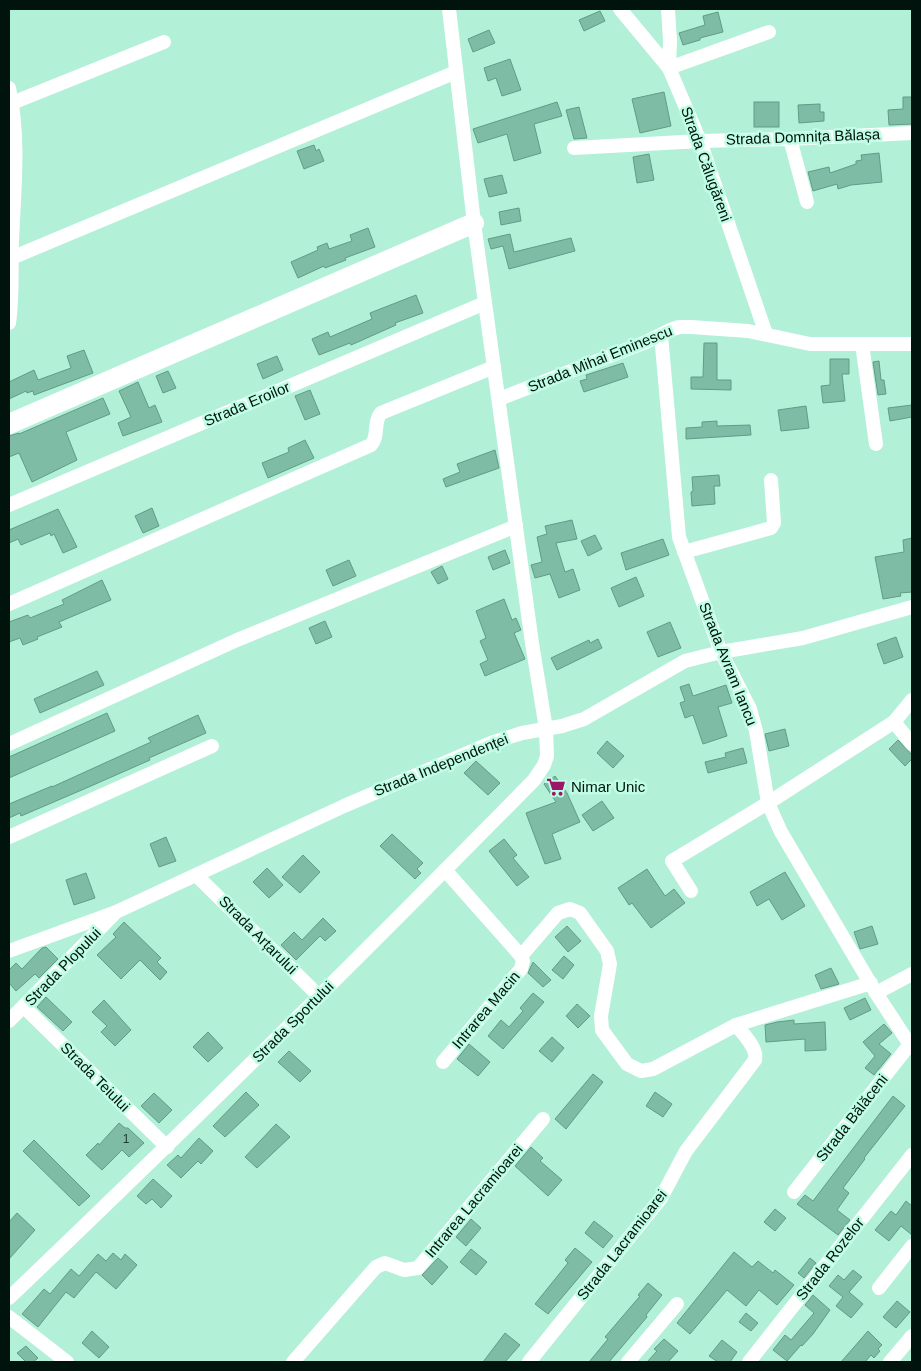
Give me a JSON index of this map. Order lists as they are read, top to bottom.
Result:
{
  "streets": {
    "street": [
      "Strada Domnița Bălașa",
      "Strada Călugăreni",
      "Strada Mihai Eminescu",
      "Strada Eroilor",
      "Strada Avram Iancu",
      "Strada Independenței",
      "Strada Arțarului",
      "Strada Plopului",
      "Intrarea Macin",
      "Strada Sportului",
      "Strada Teiului",
      "Strada Bălăceni",
      "Intrarea Lacramioarei",
      "Strada Lacramioarei",
      "Strada Rozelor"
    ]
  },
  "crossings": [
    ["Strada Domnița Bălașa", "Strada Călugăreni"],
    ["Strada Călugăreni", "Strada Mihai Eminescu"],
    ["Strada Mihai Eminescu", "Strada Avram Iancu"],
    ["Strada Avram Iancu", "Strada Independenței"],
    ["Strada Avram Iancu", "Strada Bălăceni"],
    ["Strada Independenței", "Strada Arțarului"],
    ["Strada Independenței", "Strada Plopului"],
    ["Strada Independenței", "Strada Sportului"],
    ["Strada Arțarului", "Strada Sportului"],
    ["Strada Plopului", "Strada Teiului"],
    ["Strada Sportului", "Strada Teiului"]
  ],
  "places": {
    "supermarket": ["Nimar Unic"]
  },
  "house_numbers": ["1"]
}
